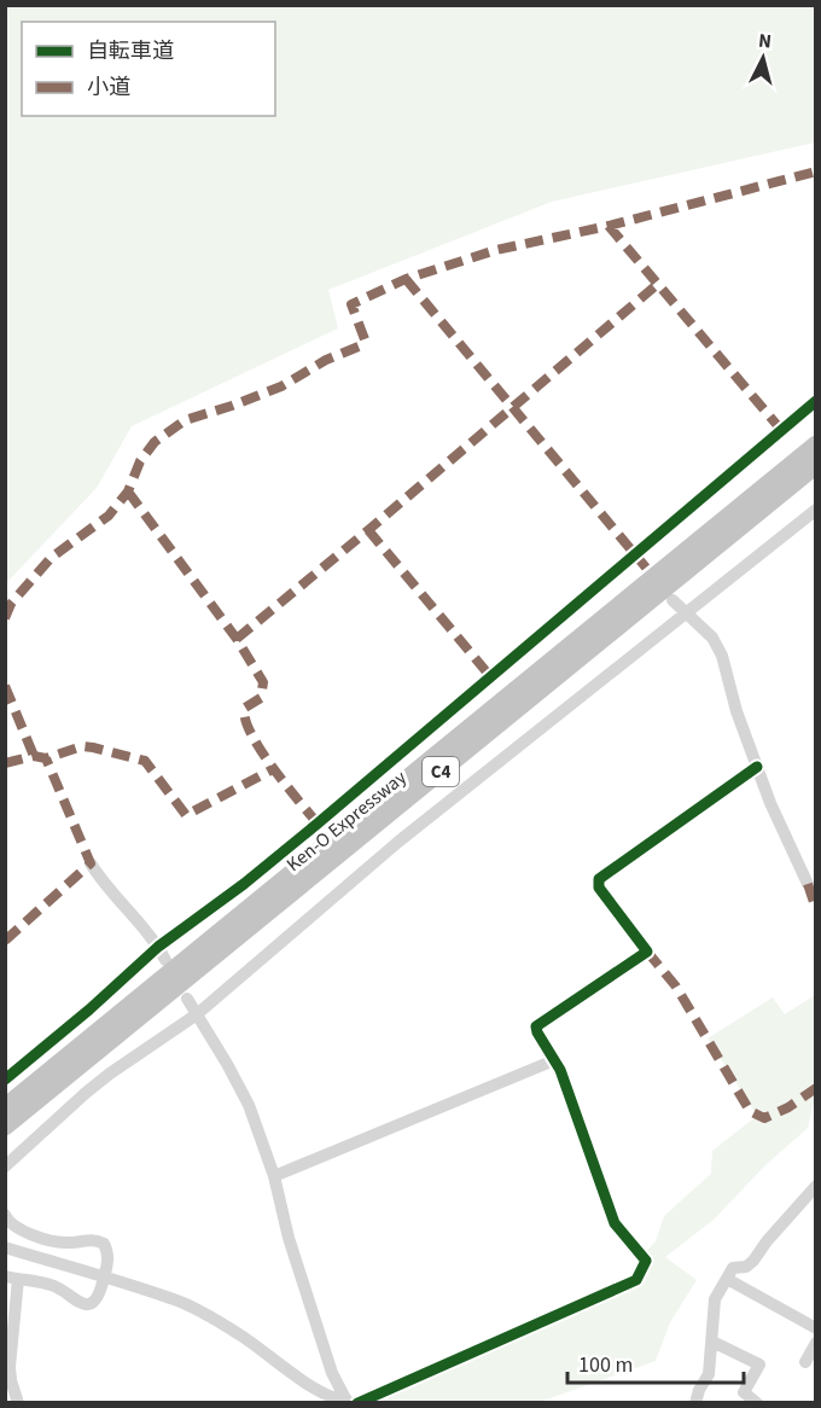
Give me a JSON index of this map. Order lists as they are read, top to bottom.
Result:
{
  "streets": {
    "highway": ["C4", "Ken-O Expressway"]
  },
  "legend": ["自転車道", "小道"],
  "scale_bar": "100 m",
  "north": "top"
}
